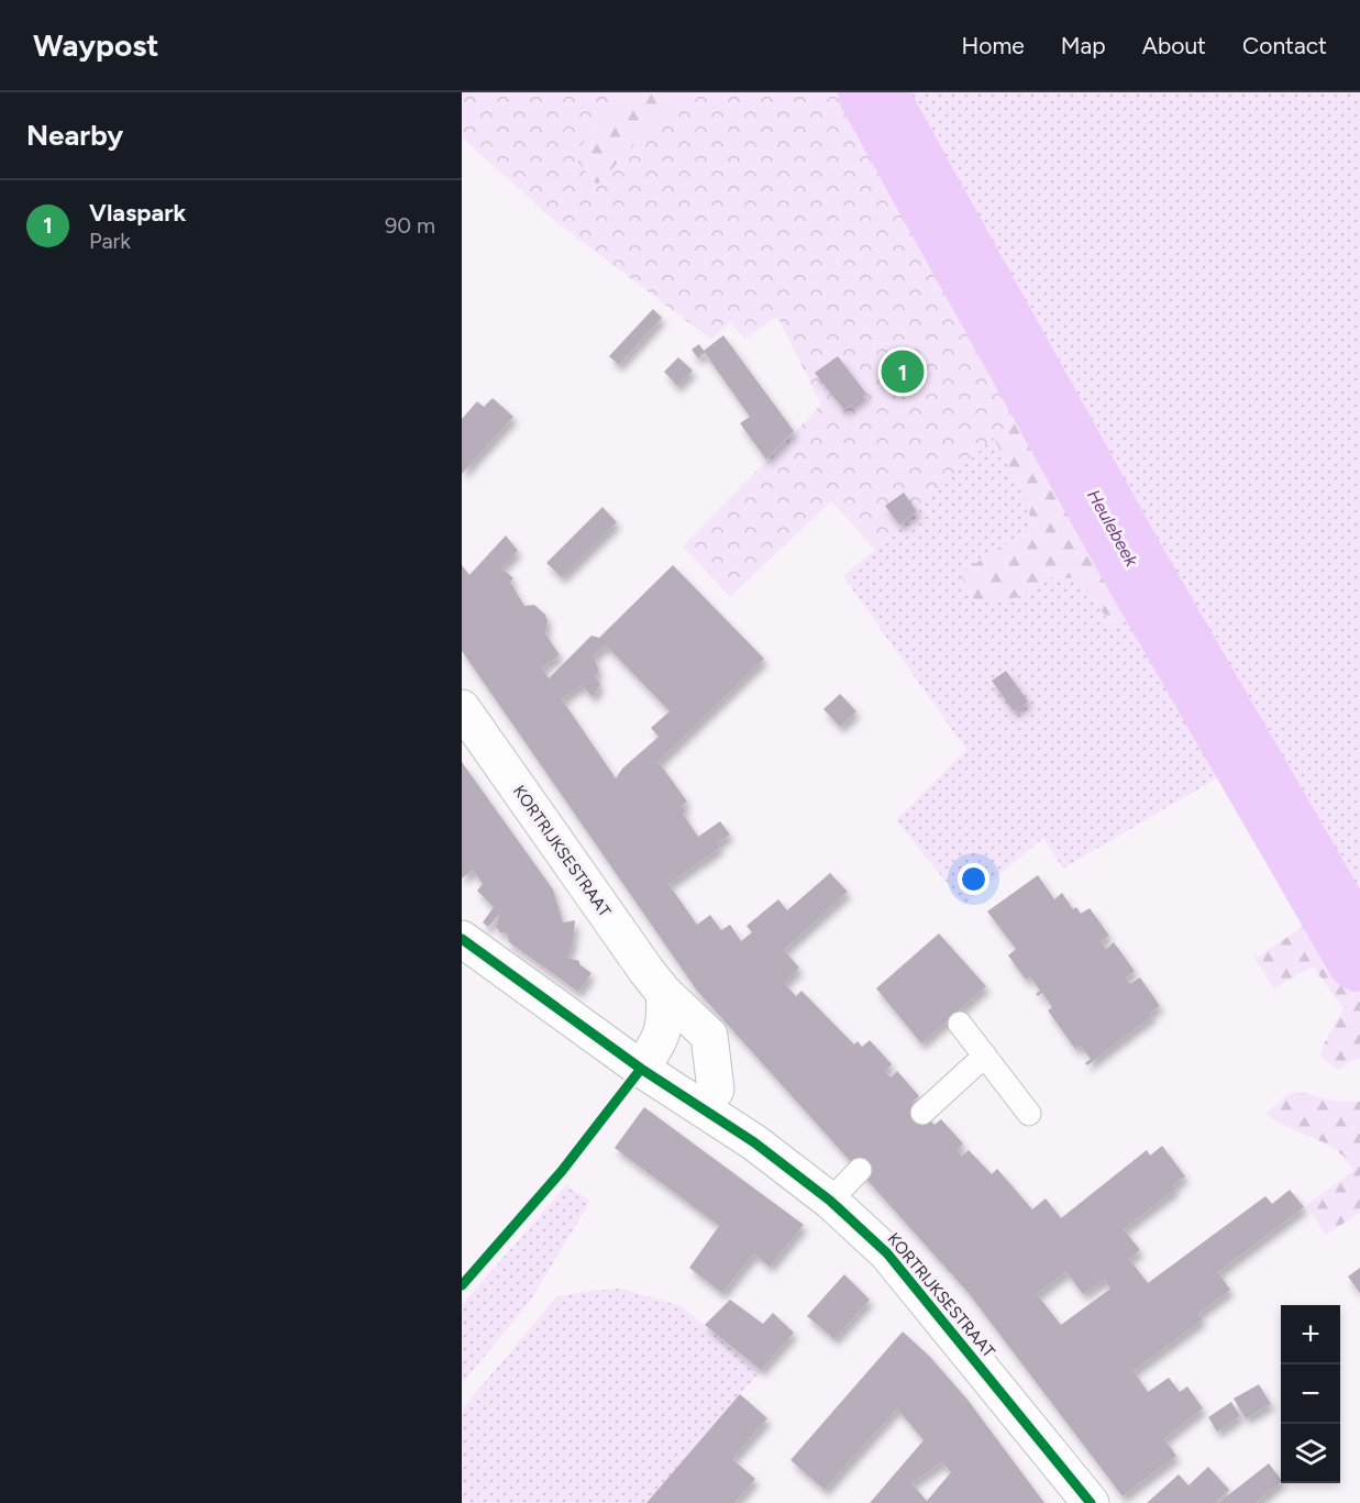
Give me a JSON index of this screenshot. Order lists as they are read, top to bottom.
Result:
{
  "streets": {
    "street": ["KORTRIJKSESTRAAT"]
  },
  "water": ["Heulebeek"],
  "page": {
    "header": "Waypost",
    "nav": [
      "Home",
      "Map",
      "About",
      "Contact"
    ],
    "heading": "Nearby",
    "list": [
      {
        "mark": "1",
        "name": "Vlaspark",
        "note": "Park",
        "value": "90 m"
      }
    ],
    "pins": "1",
    "map_buttons": ["+", "−"]
  }
}
